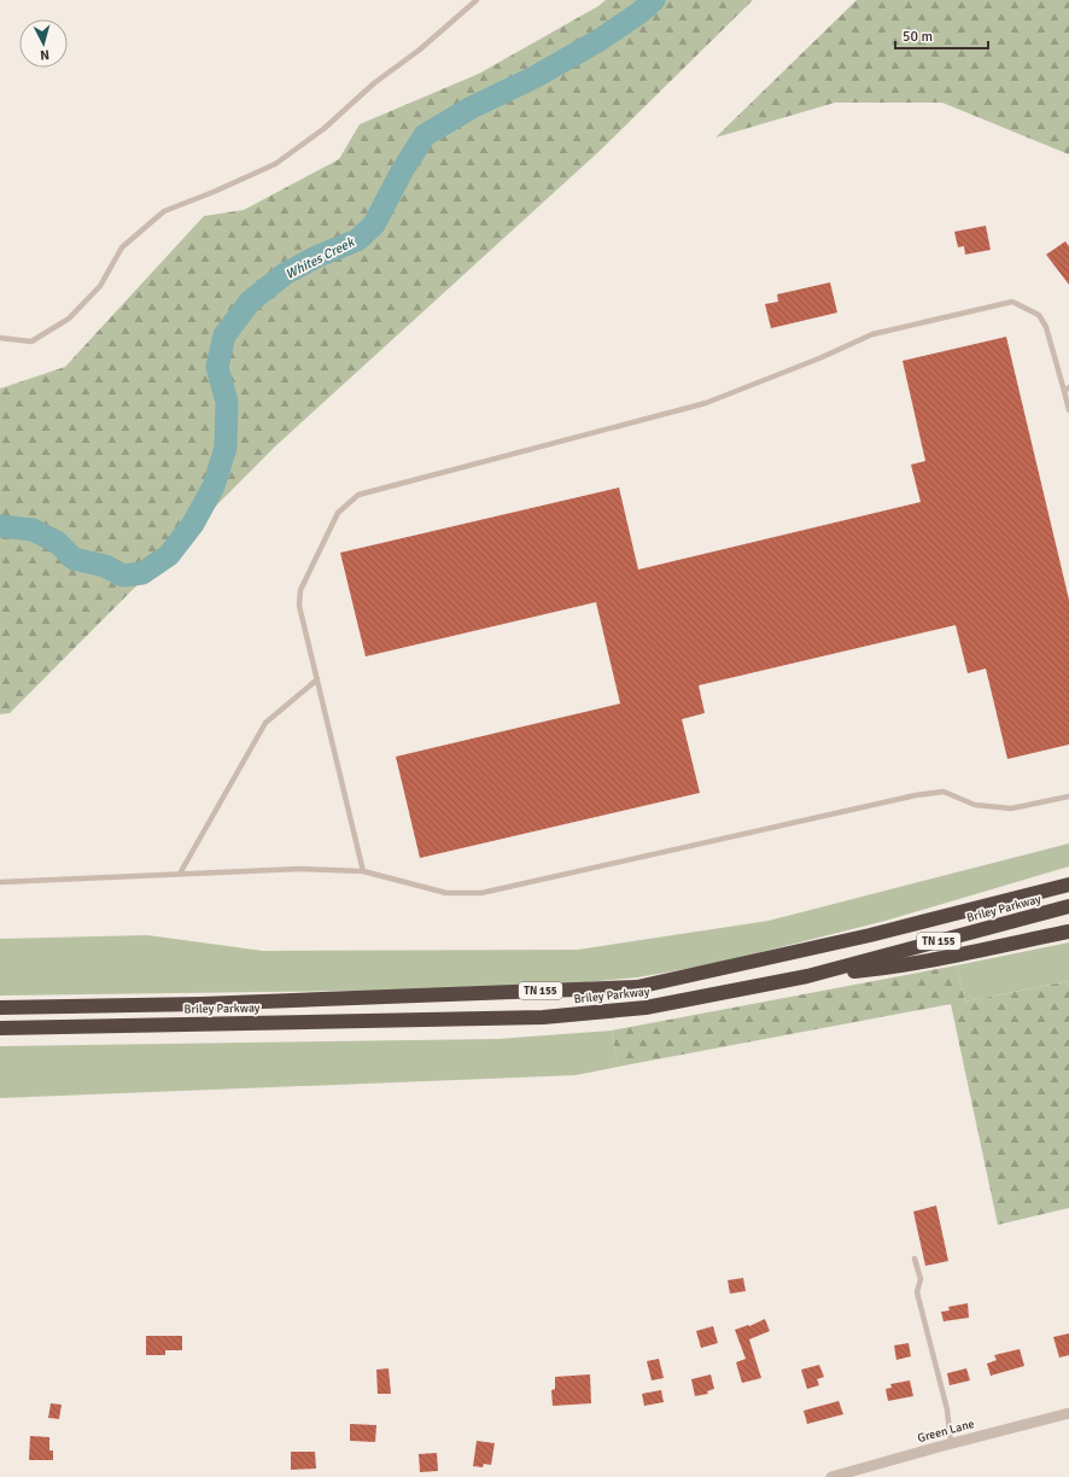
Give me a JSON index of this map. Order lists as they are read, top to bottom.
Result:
{
  "streets": {
    "highway": ["Briley Parkway", "TN 155"],
    "street": ["Green Lane"]
  },
  "water": ["Whites Creek"],
  "scale_bar": "50 m",
  "north": "bottom"
}
